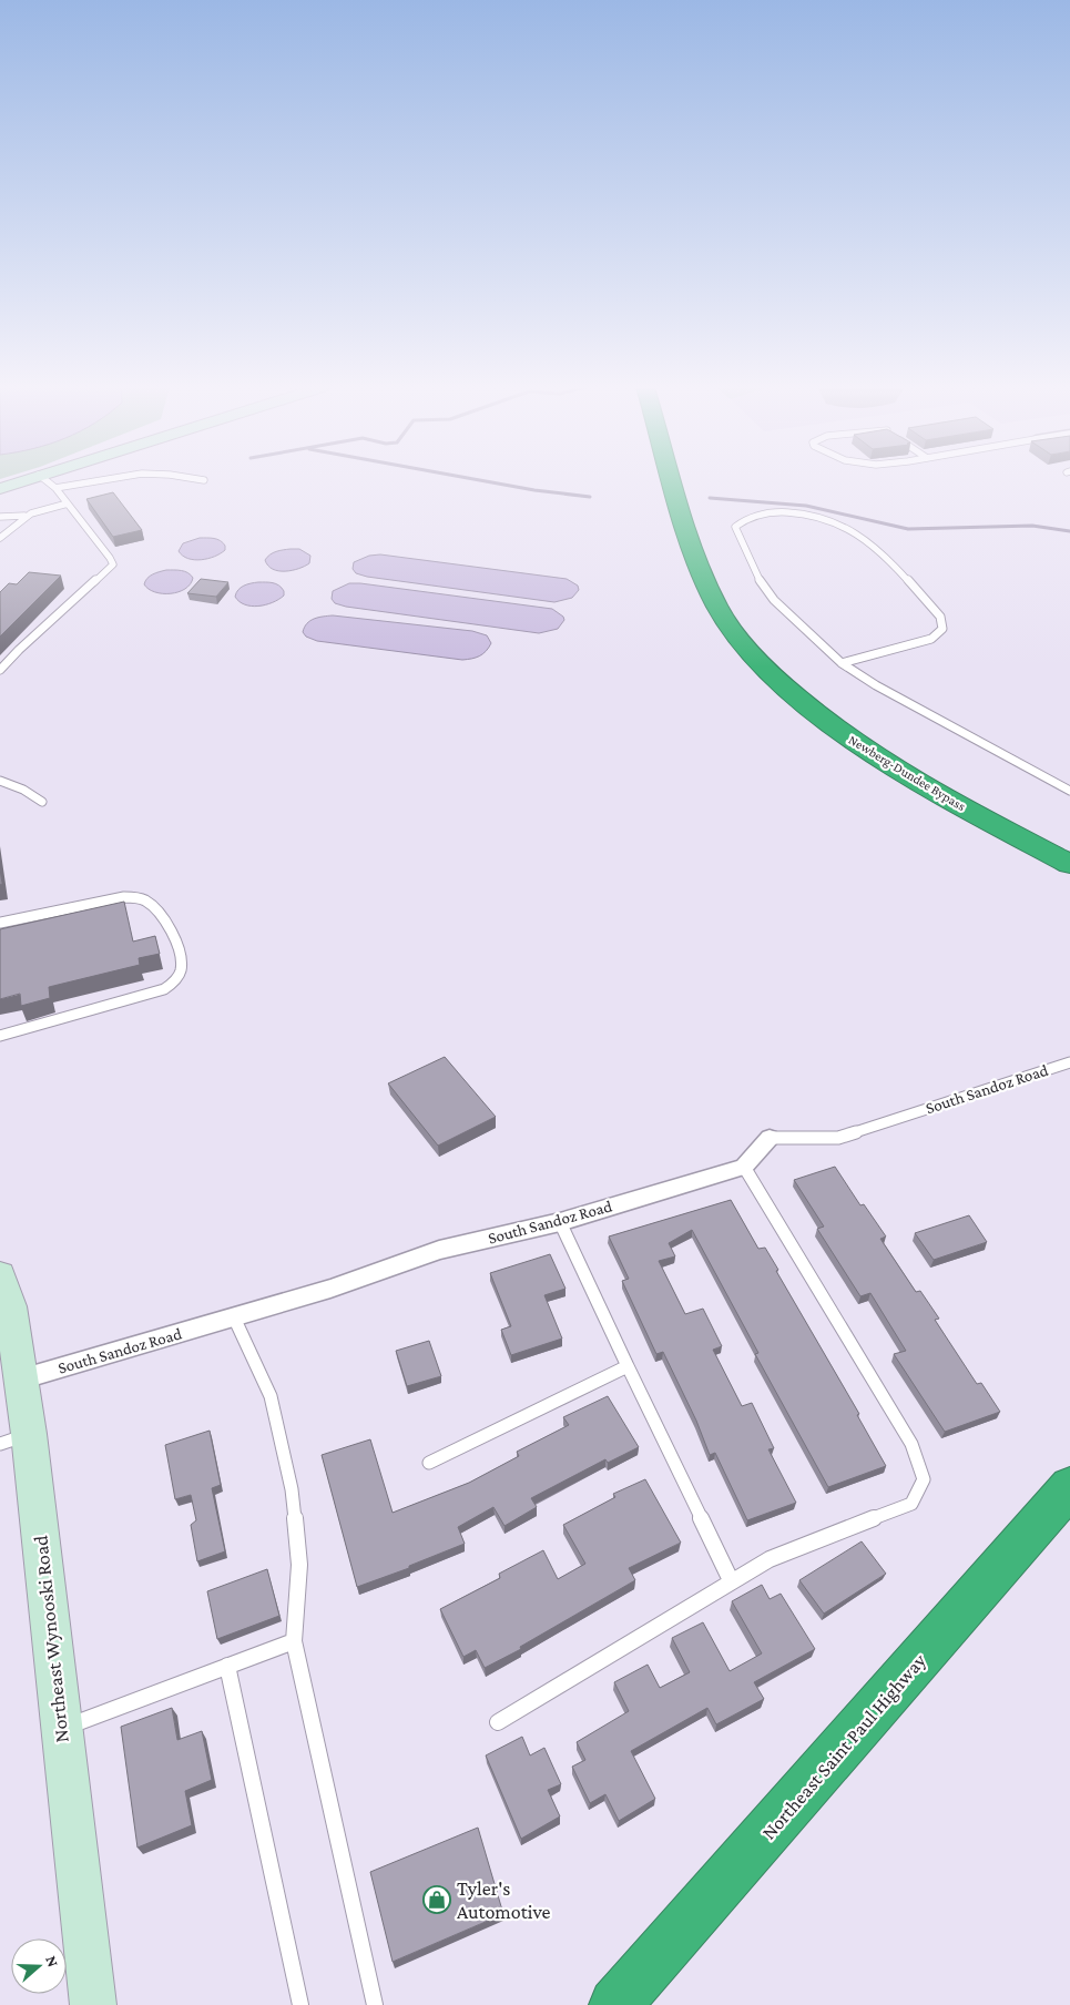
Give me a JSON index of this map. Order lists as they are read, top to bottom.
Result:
{
  "streets": {
    "highway": ["Newberg-Dundee Bypass", "Northeast Saint Paul Highway"],
    "main road": ["Northeast Wynooski Road"],
    "street": ["South Sandoz Road"]
  },
  "crossings": [
    ["South Sandoz Road", "Northeast Wynooski Road"]
  ],
  "places": {
    "shop": ["Tyler's Automotive"]
  },
  "north": "right"
}
